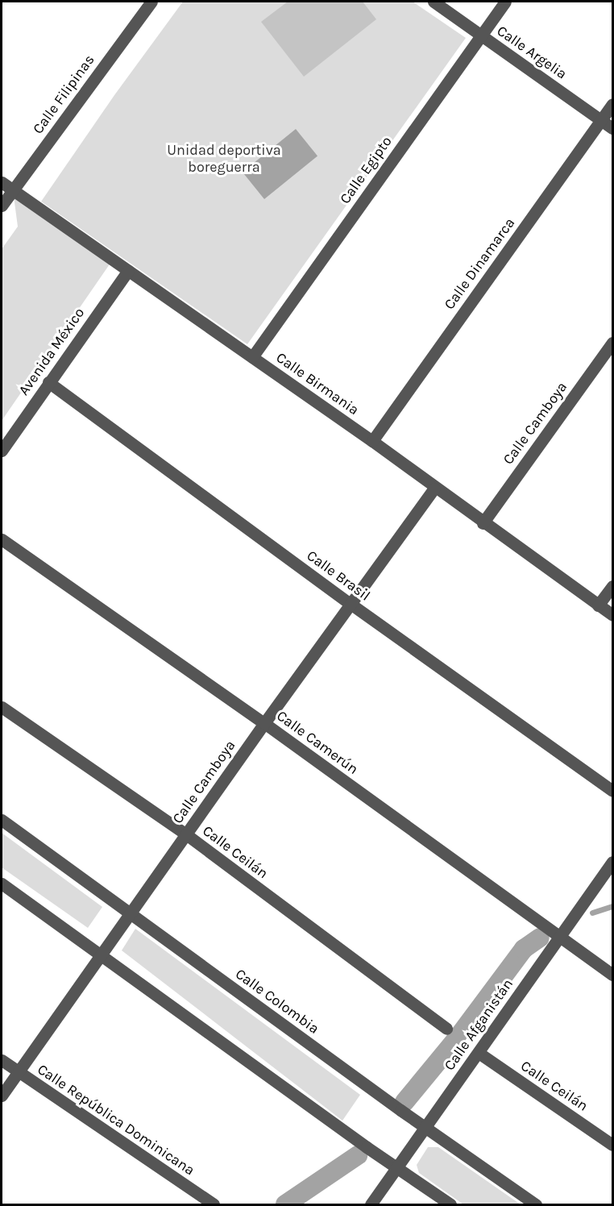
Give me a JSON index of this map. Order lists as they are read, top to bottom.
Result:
{
  "streets": {
    "street": [
      "Calle Argelia",
      "Calle Filipinas",
      "Calle Egipto",
      "Calle Dinamarca",
      "Avenida México",
      "Calle Birmania",
      "Calle Camboya",
      "Calle Brasil",
      "Calle Camerún",
      "Calle Ceilán",
      "Calle Colombia",
      "Calle Afganistán",
      "Calle República Dominicana"
    ]
  },
  "crossings": [
    ["Calle Argelia", "Calle Egipto"],
    ["Calle Argelia", "Calle Dinamarca"],
    ["Calle Filipinas", "Calle Birmania"],
    ["Calle Egipto", "Calle Birmania"],
    ["Calle Dinamarca", "Calle Birmania"],
    ["Avenida México", "Calle Birmania"],
    ["Avenida México", "Calle Brasil"],
    ["Calle Birmania", "Calle Camboya"],
    ["Calle Camboya", "Calle Brasil"],
    ["Calle Camboya", "Calle Camerún"],
    ["Calle Camboya", "Calle Ceilán"],
    ["Calle Camboya", "Calle Colombia"],
    ["Calle Camboya", "Calle República Dominicana"],
    ["Calle Camerún", "Calle Afganistán"],
    ["Calle Ceilán", "Calle Afganistán"],
    ["Calle Colombia", "Calle Afganistán"]
  ],
  "parks": ["Unidad deportiva boreguerra"]
}
